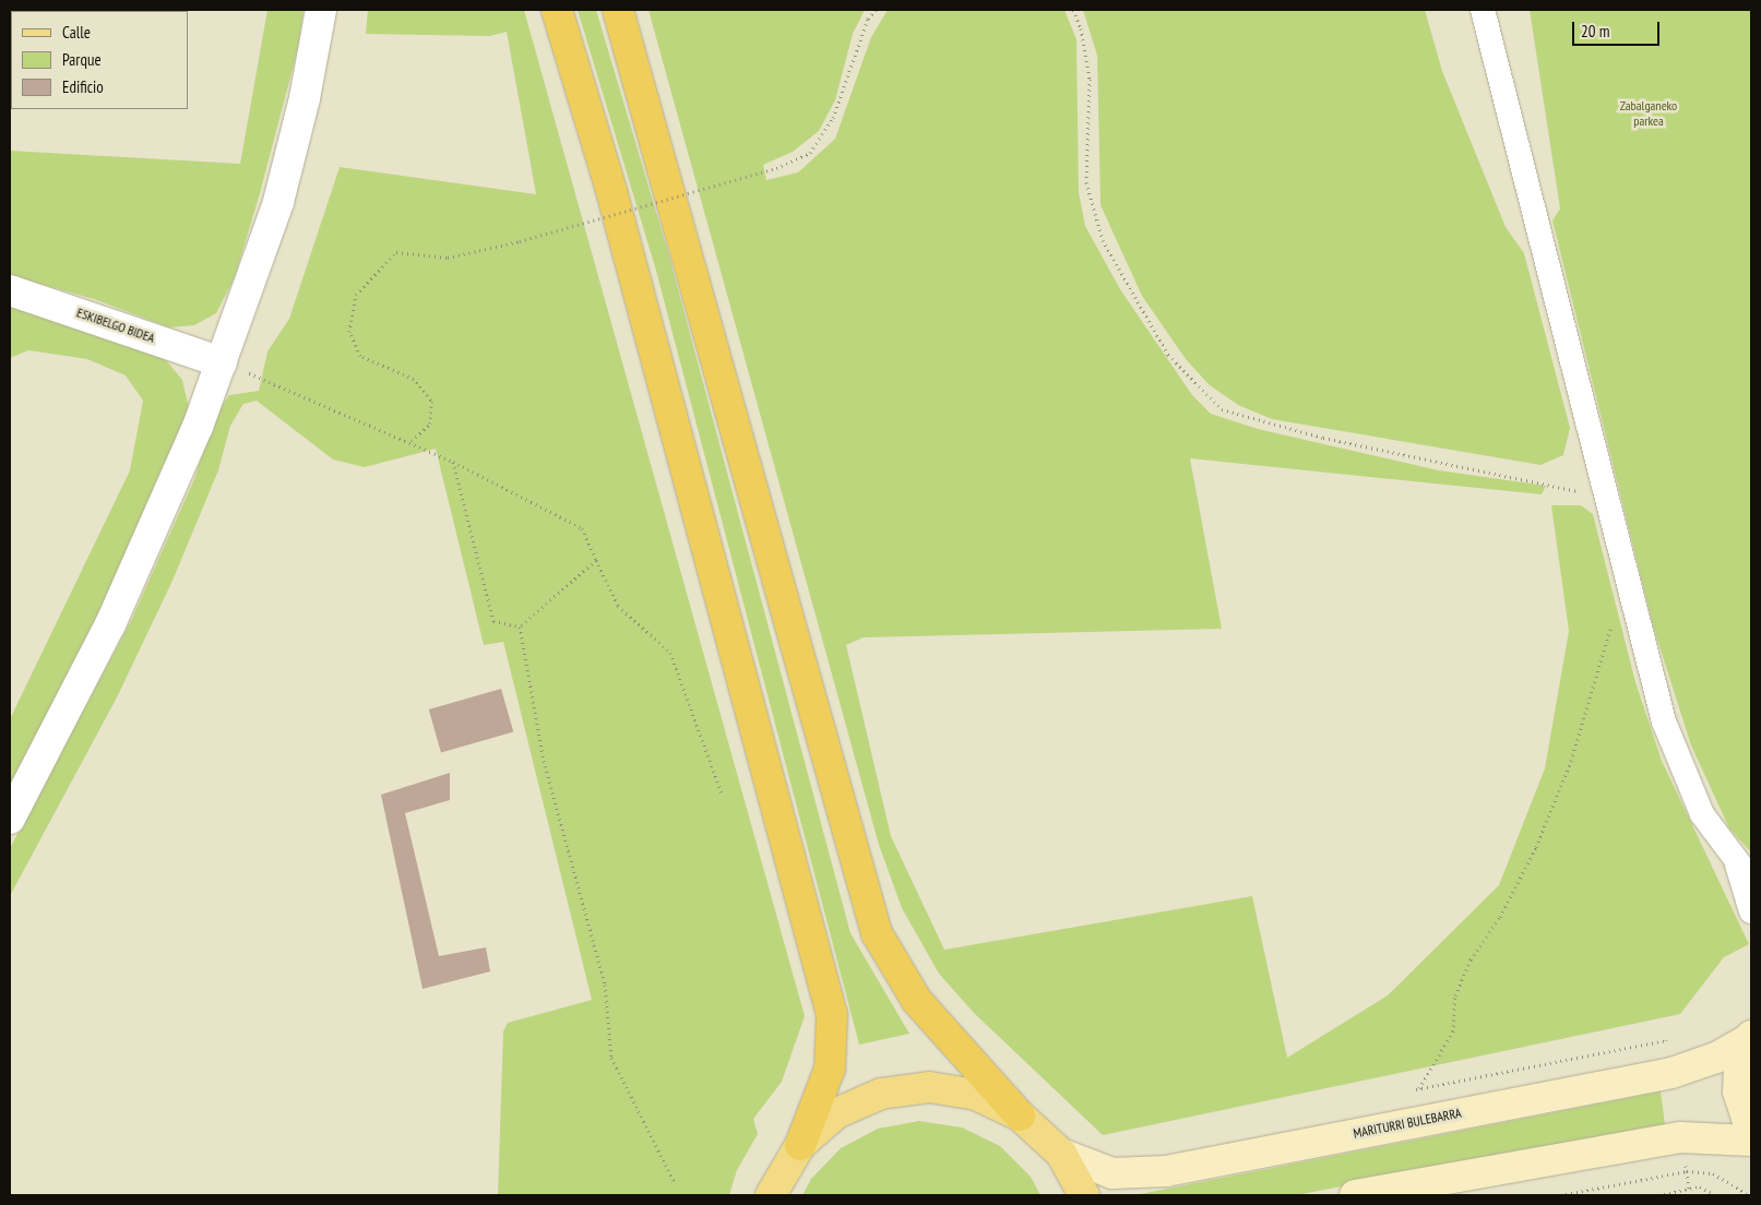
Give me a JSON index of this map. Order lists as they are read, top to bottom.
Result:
{
  "streets": {
    "main road": ["MARITURRI BULEBARRA"],
    "street": ["ESKIBELGO BIDEA"]
  },
  "parks": ["Zabalganeko parkea"],
  "legend": ["Calle", "Parque", "Edificio"],
  "scale_bar": "20 m"
}
